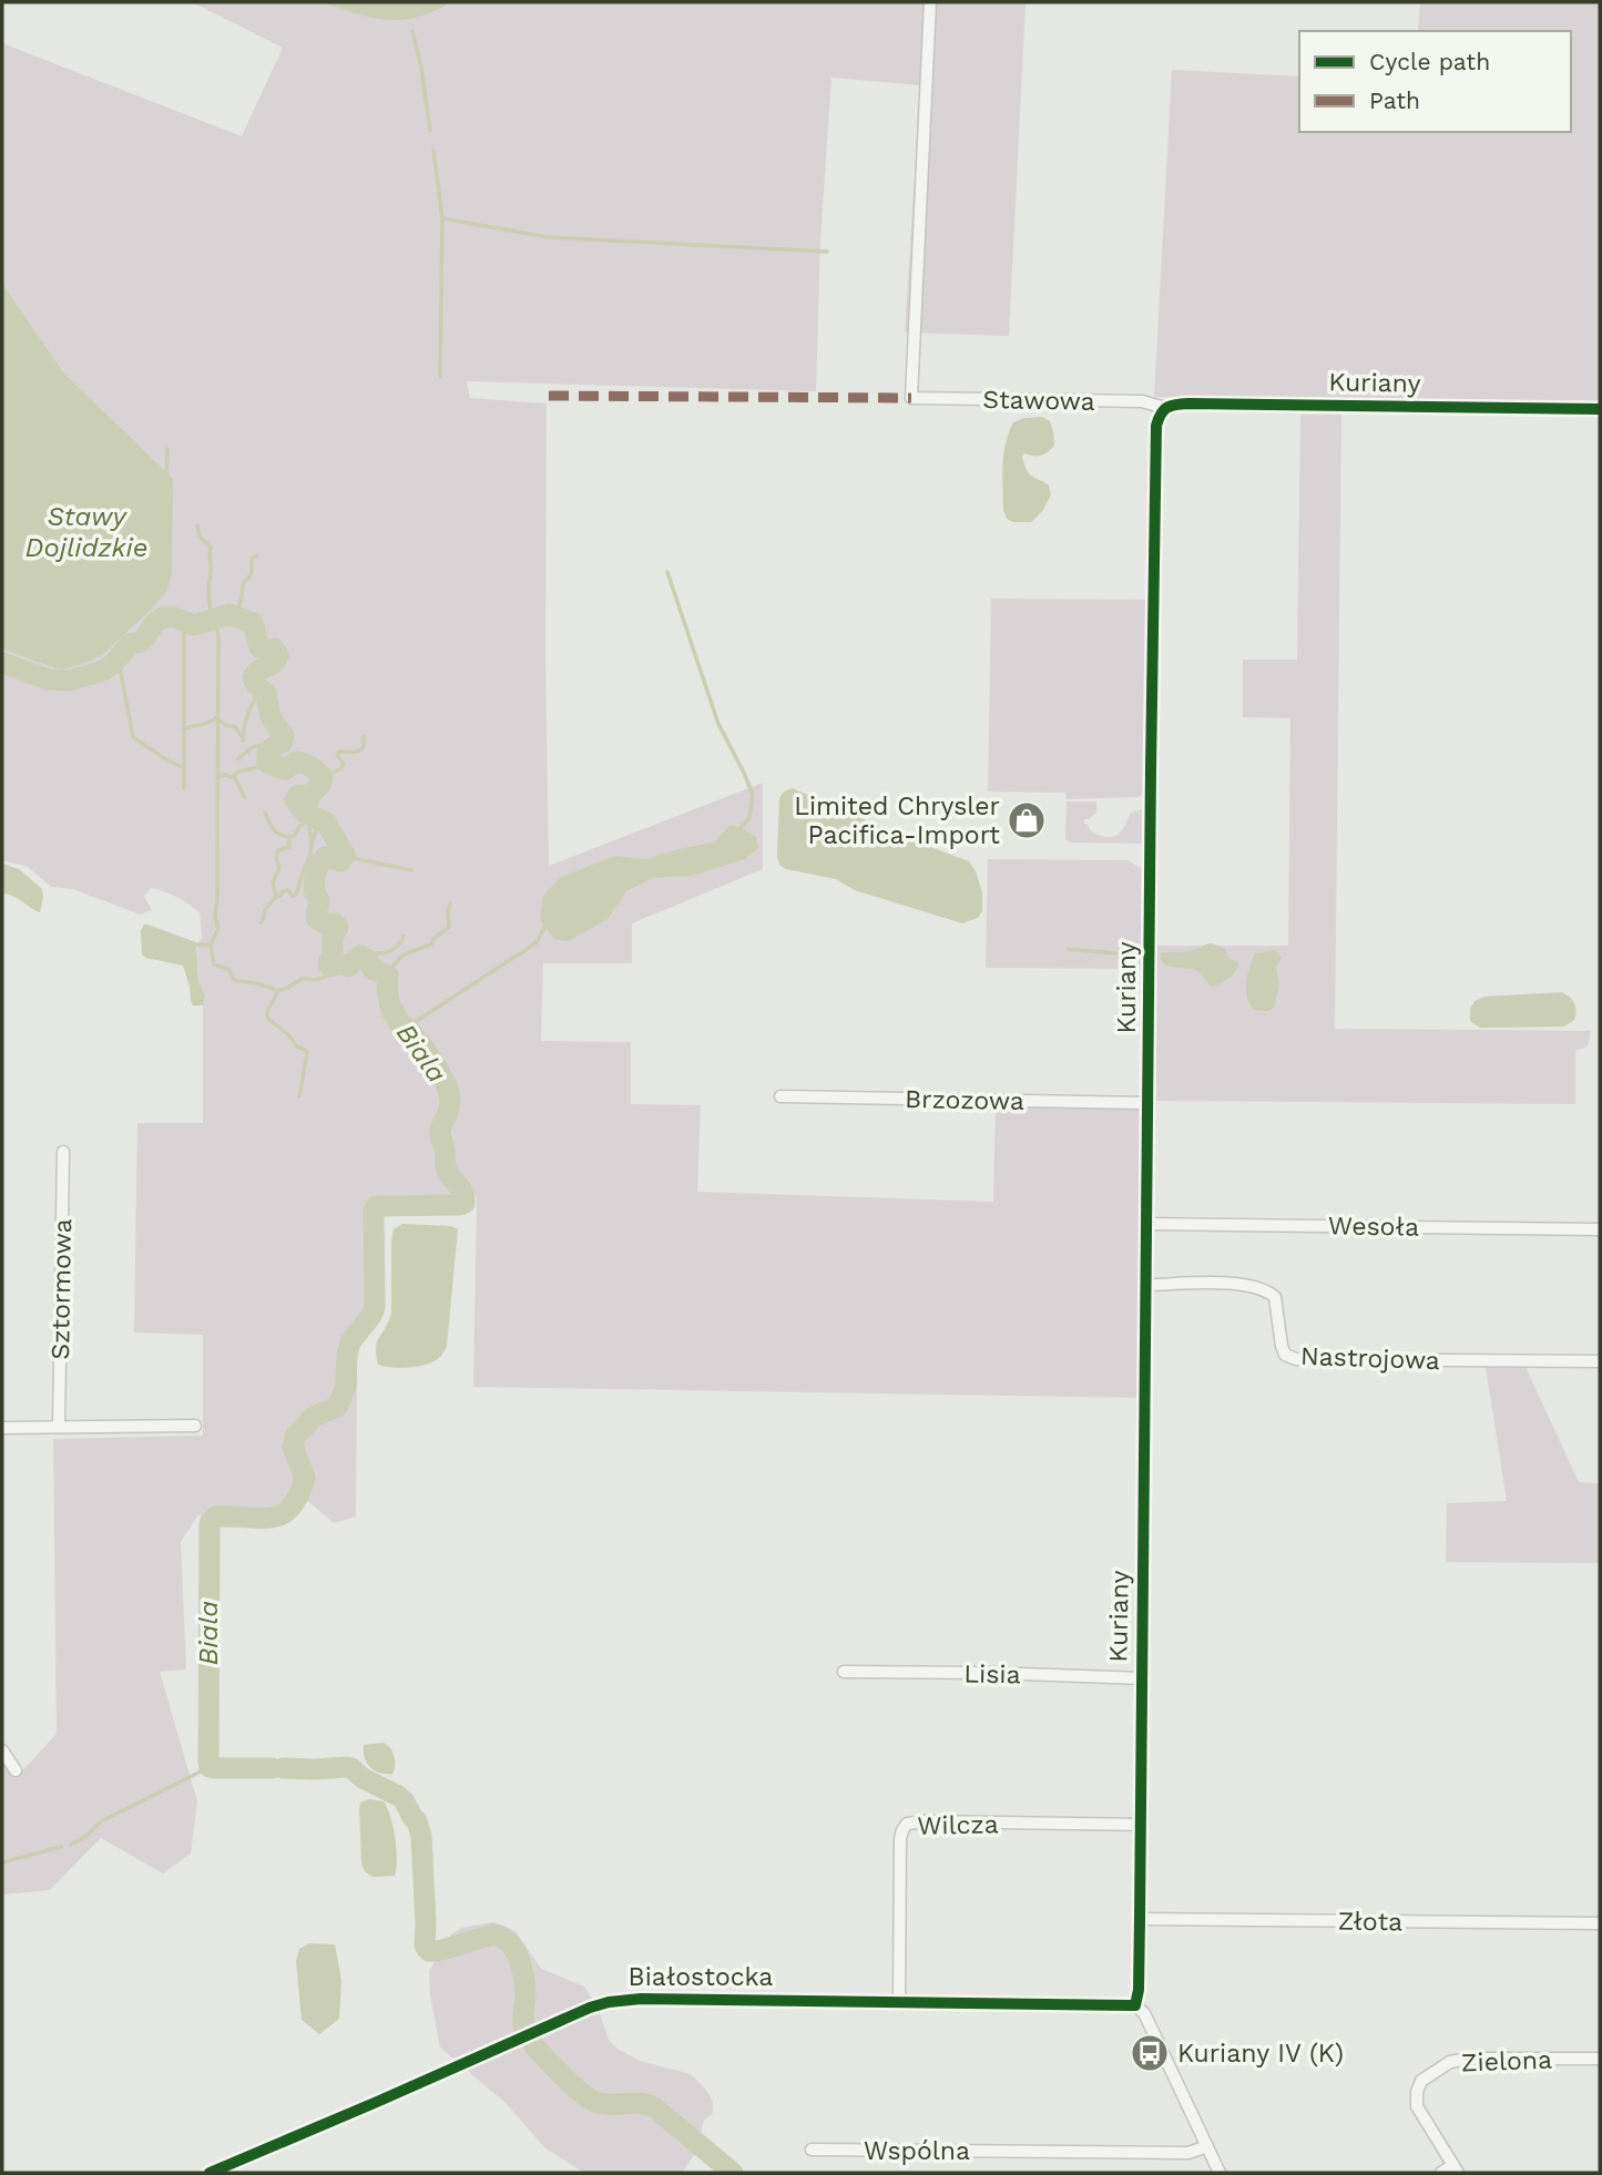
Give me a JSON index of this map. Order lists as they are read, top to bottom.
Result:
{
  "streets": {
    "street": [
      "Kuriany",
      "Stawowa",
      "Brzozowa",
      "Wesoła",
      "Sztormowa",
      "Nastrojowa",
      "Lisia",
      "Wilcza",
      "Złota",
      "Białostocka",
      "Zielona",
      "Wspólna"
    ]
  },
  "crossings": [
    ["Kuriany", "Stawowa"],
    ["Kuriany", "Brzozowa"],
    ["Kuriany", "Wesoła"],
    ["Kuriany", "Nastrojowa"],
    ["Kuriany", "Lisia"],
    ["Kuriany", "Wilcza"],
    ["Kuriany", "Złota"],
    ["Kuriany", "Białostocka"],
    ["Wilcza", "Białostocka"]
  ],
  "water": ["Stawy Dojlidzkie", "Biala"],
  "places": {
    "shop": ["Limited Chrysler Pacifica-Import"],
    "bus stop": ["Kuriany IV (K)"]
  },
  "legend": ["Cycle path", "Path"]
}
